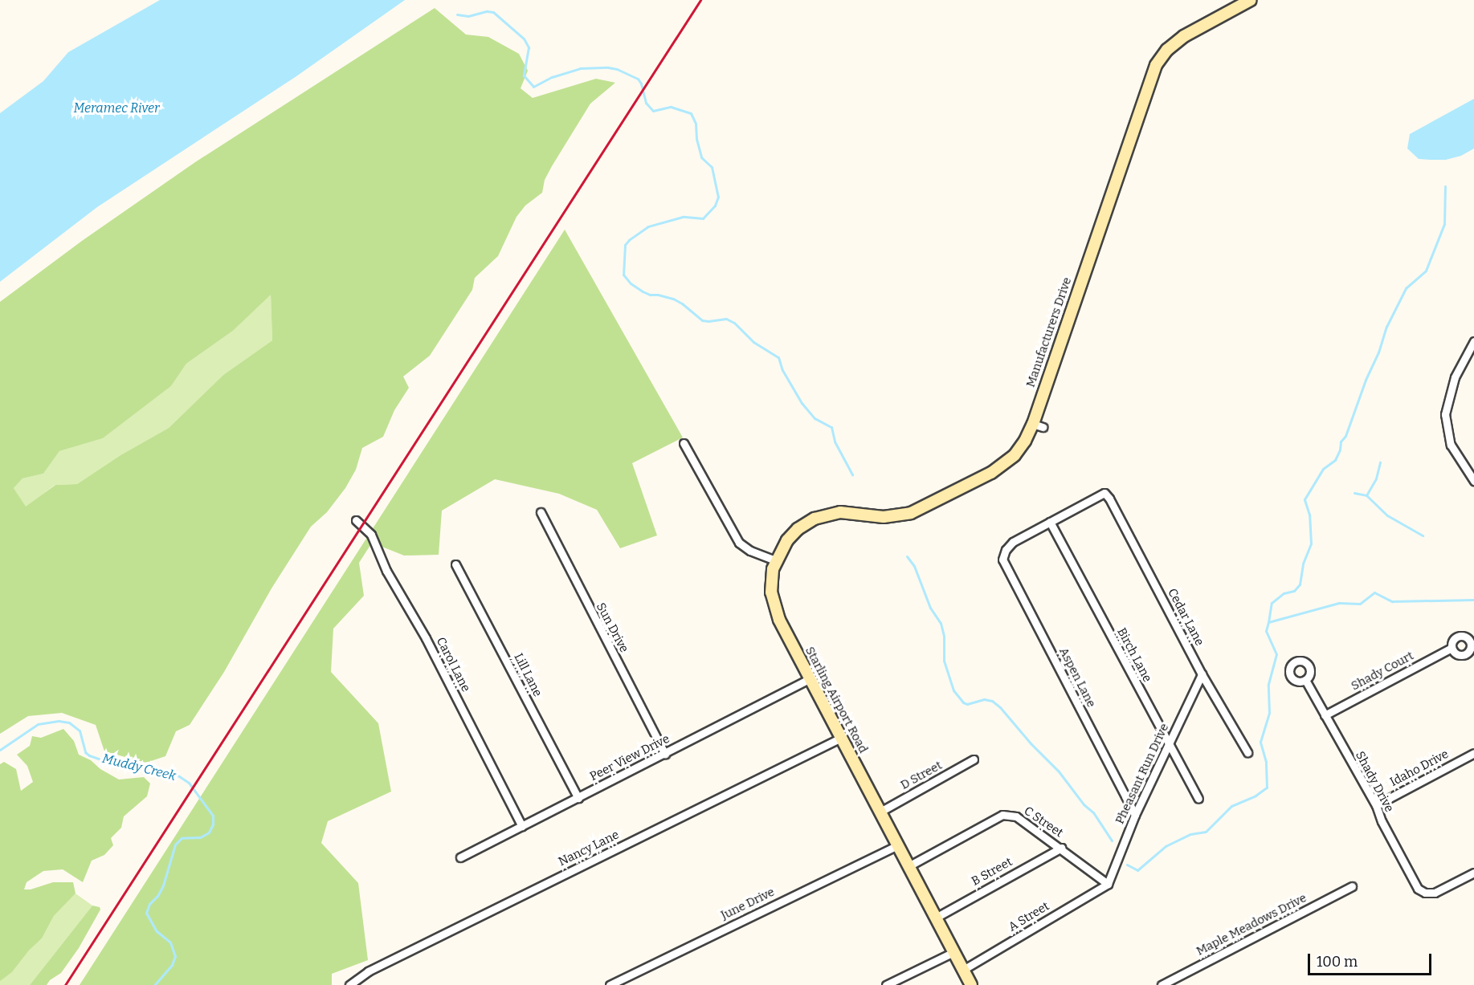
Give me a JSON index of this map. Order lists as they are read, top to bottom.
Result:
{
  "streets": {
    "street": [
      "Manufacturers Drive",
      "Cedar Lane",
      "Sun Drive",
      "Birch Lane",
      "Carol Lane",
      "Shady Court",
      "Lill Lane",
      "Aspen Lane",
      "Starling Airport Road",
      "Peer View Drive",
      "Idaho Drive",
      "Pheasant Run Drive",
      "D Street",
      "Shady Drive",
      "C Street",
      "Nancy Lane",
      "B Street",
      "June Drive",
      "A Street",
      "Maple Meadows Drive"
    ]
  },
  "crossings": [
    ["Manufacturers Drive", "Starling Airport Road"],
    ["Cedar Lane", "Birch Lane"],
    ["Cedar Lane", "Aspen Lane"],
    ["Cedar Lane", "Pheasant Run Drive"],
    ["Sun Drive", "Peer View Drive"],
    ["Birch Lane", "Aspen Lane"],
    ["Birch Lane", "Pheasant Run Drive"],
    ["Carol Lane", "Peer View Drive"],
    ["Shady Court", "Shady Drive"],
    ["Lill Lane", "Peer View Drive"],
    ["Aspen Lane", "Pheasant Run Drive"],
    ["Starling Airport Road", "Peer View Drive"],
    ["Starling Airport Road", "D Street"],
    ["Starling Airport Road", "C Street"],
    ["Starling Airport Road", "Nancy Lane"],
    ["Starling Airport Road", "B Street"],
    ["Starling Airport Road", "June Drive"],
    ["Starling Airport Road", "A Street"],
    ["Idaho Drive", "Shady Drive"],
    ["Pheasant Run Drive", "C Street"],
    ["Pheasant Run Drive", "A Street"],
    ["C Street", "B Street"],
    ["C Street", "A Street"]
  ],
  "water": ["Meramec River", "Muddy Creek"],
  "scale_bar": "100 m"
}
